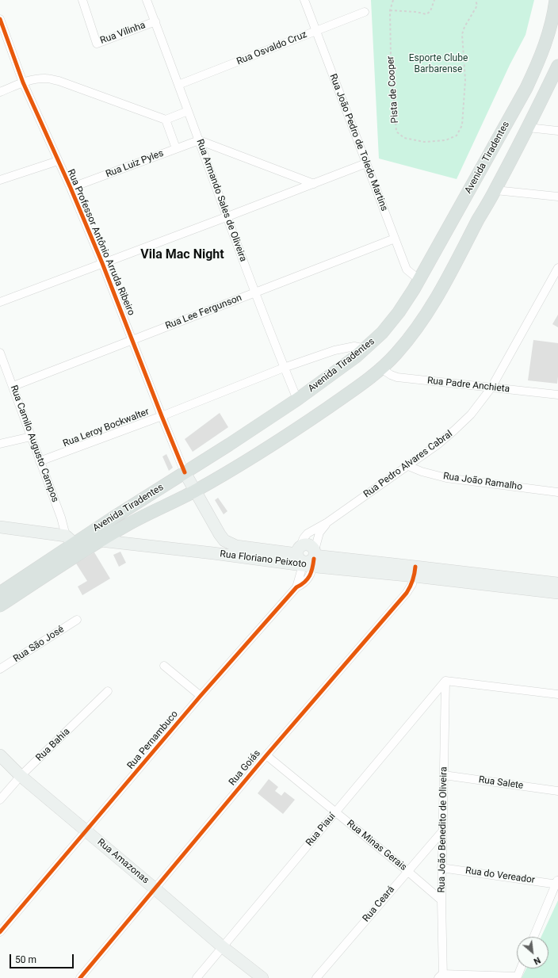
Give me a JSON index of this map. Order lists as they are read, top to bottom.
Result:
{
  "streets": {
    "main road": [
      "Avenida Tiradentes",
      "Rua Professor Antônio Arruda Ribeiro",
      "Rua Floriano Peixoto",
      "Rua Amazonas"
    ],
    "street": [
      "Rua Vilinha",
      "Rua Osvaldo Cruz",
      "Rua João Pedro de Toledo Martins",
      "Rua Luiz Pyles",
      "Rua Armando Sales de Oliveira",
      "Rua Lee Fergunson",
      "Rua Padre Anchieta",
      "Rua Leroy Bockwalter",
      "Rua Camilo Augusto Campos",
      "Rua Pedro Alvares Cabral",
      "Rua João Ramalho",
      "Rua São José",
      "Rua Pernambuco",
      "Rua Bahia",
      "Rua Goiás",
      "Rua Salete",
      "Rua Piauí",
      "Rua João Benedito de Oliveira",
      "Rua Minas Gerais",
      "Rua do Vereador",
      "Rua Ceará"
    ],
    "path": ["Pista de Cooper"]
  },
  "crossings": [
    ["Rua Vilinha", "Rua Armando Sales de Oliveira"],
    ["Rua Osvaldo Cruz", "Rua João Pedro de Toledo Martins"],
    ["Rua Osvaldo Cruz", "Rua Armando Sales de Oliveira"],
    ["Rua João Pedro de Toledo Martins", "Avenida Tiradentes"],
    ["Rua João Pedro de Toledo Martins", "Rua Lee Fergunson"],
    ["Avenida Tiradentes", "Rua Armando Sales de Oliveira"],
    ["Avenida Tiradentes", "Rua Professor Antônio Arruda Ribeiro"],
    ["Avenida Tiradentes", "Rua Padre Anchieta"],
    ["Avenida Tiradentes", "Rua Leroy Bockwalter"],
    ["Avenida Tiradentes", "Rua Camilo Augusto Campos"],
    ["Avenida Tiradentes", "Rua Floriano Peixoto"],
    ["Rua Luiz Pyles", "Rua Armando Sales de Oliveira"],
    ["Rua Luiz Pyles", "Rua Professor Antônio Arruda Ribeiro"],
    ["Rua Armando Sales de Oliveira", "Rua Lee Fergunson"],
    ["Rua Armando Sales de Oliveira", "Rua Leroy Bockwalter"],
    ["Rua Professor Antônio Arruda Ribeiro", "Rua Lee Fergunson"],
    ["Rua Professor Antônio Arruda Ribeiro", "Rua Leroy Bockwalter"],
    ["Rua Professor Antônio Arruda Ribeiro", "Rua Floriano Peixoto"],
    ["Rua Lee Fergunson", "Rua Camilo Augusto Campos"],
    ["Rua Padre Anchieta", "Rua Pedro Alvares Cabral"],
    ["Rua Leroy Bockwalter", "Rua Camilo Augusto Campos"],
    ["Rua Pedro Alvares Cabral", "Rua João Ramalho"],
    ["Rua Pedro Alvares Cabral", "Rua Floriano Peixoto"],
    ["Rua Pedro Alvares Cabral", "Rua Pernambuco"],
    ["Rua Floriano Peixoto", "Rua Pernambuco"],
    ["Rua Floriano Peixoto", "Rua Goiás"],
    ["Rua Pernambuco", "Rua Amazonas"],
    ["Rua Bahia", "Rua Amazonas"],
    ["Rua Goiás", "Rua Minas Gerais"],
    ["Rua Goiás", "Rua Amazonas"],
    ["Rua Salete", "Rua João Benedito de Oliveira"],
    ["Rua Piauí", "Rua João Benedito de Oliveira"],
    ["Rua Piauí", "Rua Minas Gerais"],
    ["Rua Piauí", "Rua Amazonas"],
    ["Rua João Benedito de Oliveira", "Rua Minas Gerais"],
    ["Rua João Benedito de Oliveira", "Rua do Vereador"],
    ["Rua João Benedito de Oliveira", "Rua Ceará"],
    ["Rua Minas Gerais", "Rua Ceará"]
  ],
  "districts": ["Vila Mac Night"],
  "parks": ["Esporte Clube Barbarense"],
  "scale_bar": "50 m",
  "north": "bottom right"
}
